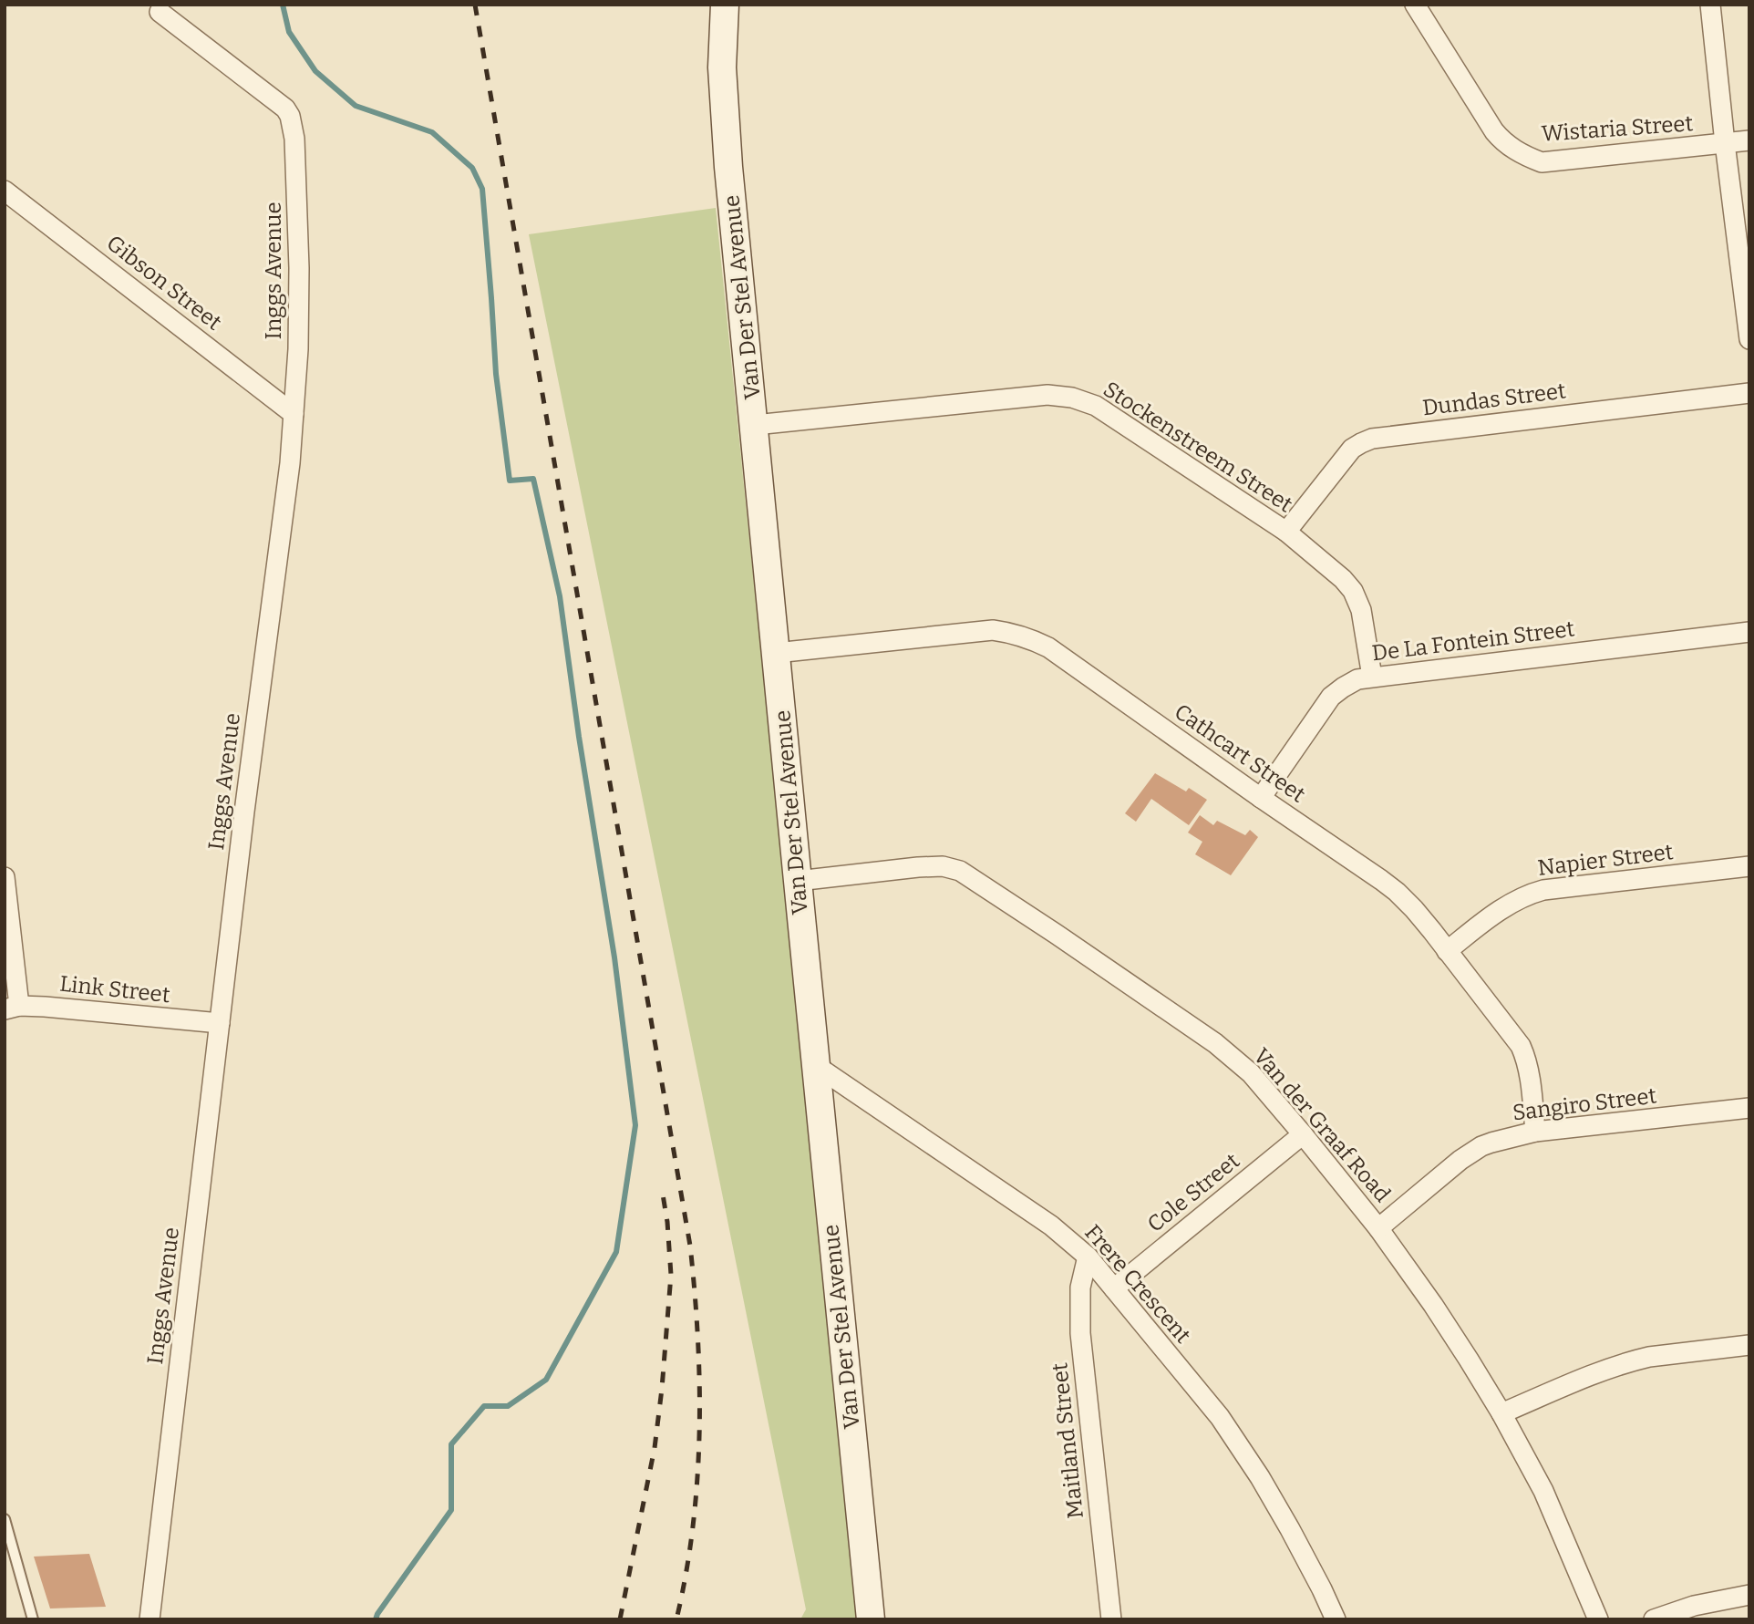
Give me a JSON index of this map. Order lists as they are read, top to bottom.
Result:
{
  "streets": {
    "street": [
      "Wistaria Street",
      "Inggs Avenue",
      "Gibson Street",
      "Van Der Stel Avenue",
      "Dundas Street",
      "Stockenstreem Street",
      "De La Fontein Street",
      "Cathcart Street",
      "Napier Street",
      "Link Street",
      "Sangiro Street",
      "Van der Graaf Road",
      "Cole Street",
      "Frere Crescent",
      "Maitland Street"
    ]
  },
  "crossings": [
    ["Inggs Avenue", "Gibson Street"],
    ["Inggs Avenue", "Link Street"],
    ["Van Der Stel Avenue", "Stockenstreem Street"],
    ["Van Der Stel Avenue", "Cathcart Street"],
    ["Van Der Stel Avenue", "Van der Graaf Road"],
    ["Van Der Stel Avenue", "Frere Crescent"],
    ["Dundas Street", "Stockenstreem Street"],
    ["Stockenstreem Street", "De La Fontein Street"],
    ["De La Fontein Street", "Cathcart Street"],
    ["Cathcart Street", "Napier Street"],
    ["Cathcart Street", "Sangiro Street"],
    ["Sangiro Street", "Van der Graaf Road"],
    ["Van der Graaf Road", "Cole Street"],
    ["Cole Street", "Frere Crescent"],
    ["Frere Crescent", "Maitland Street"]
  ]
}
